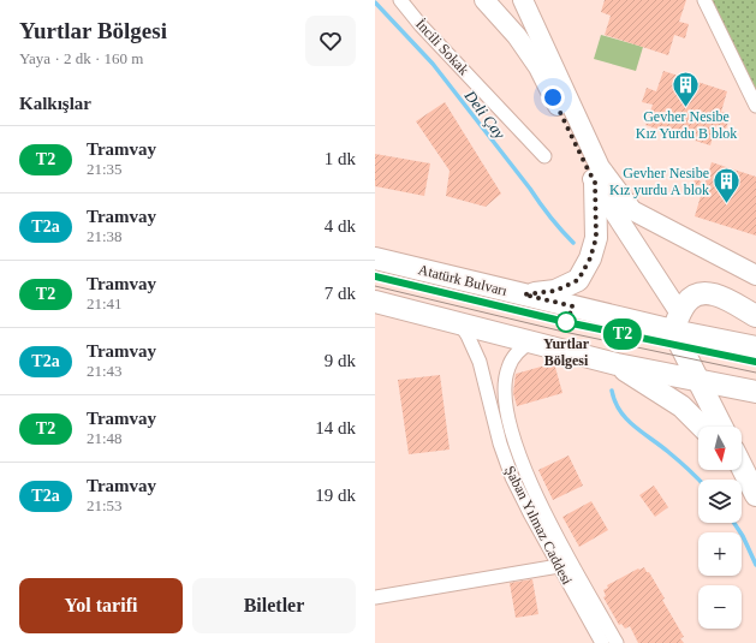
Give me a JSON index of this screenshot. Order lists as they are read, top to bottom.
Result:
{
  "streets": {
    "main road": ["Atatürk Bulvarı"],
    "street": ["İncili Sokak", "Şaban Yılmaz Caddesi"]
  },
  "water": ["Deli Çay"],
  "places": {
    "building": ["Gevher Nesibe Kız Yurdu B blok", "Gevher Nesibe Kız yurdu A blok"],
    "other": ["Yurtlar Bölgesi"]
  },
  "lines": ["tram line T2"],
  "north": "bottom",
  "page": {
    "heading": [
      ["Yurtlar Bölgesi", "Yaya · 2 dk · 160 m"],
      "Kalkışlar"
    ],
    "on_map": "T2",
    "list": [
      {
        "mark": "T2",
        "name": "Tramvay",
        "note": "21:35",
        "value": "1 dk"
      },
      {
        "mark": "T2a",
        "name": "Tramvay",
        "note": "21:38",
        "value": "4 dk"
      },
      {
        "mark": "T2",
        "name": "Tramvay",
        "note": "21:41",
        "value": "7 dk"
      },
      {
        "mark": "T2a",
        "name": "Tramvay",
        "note": "21:43",
        "value": "9 dk"
      },
      {
        "mark": "T2",
        "name": "Tramvay",
        "note": "21:48",
        "value": "14 dk"
      },
      {
        "mark": "T2a",
        "name": "Tramvay",
        "note": "21:53",
        "value": "19 dk"
      }
    ],
    "map_buttons": ["+", "−"],
    "buttons": ["Yol tarifi", "Biletler"]
  }
}
